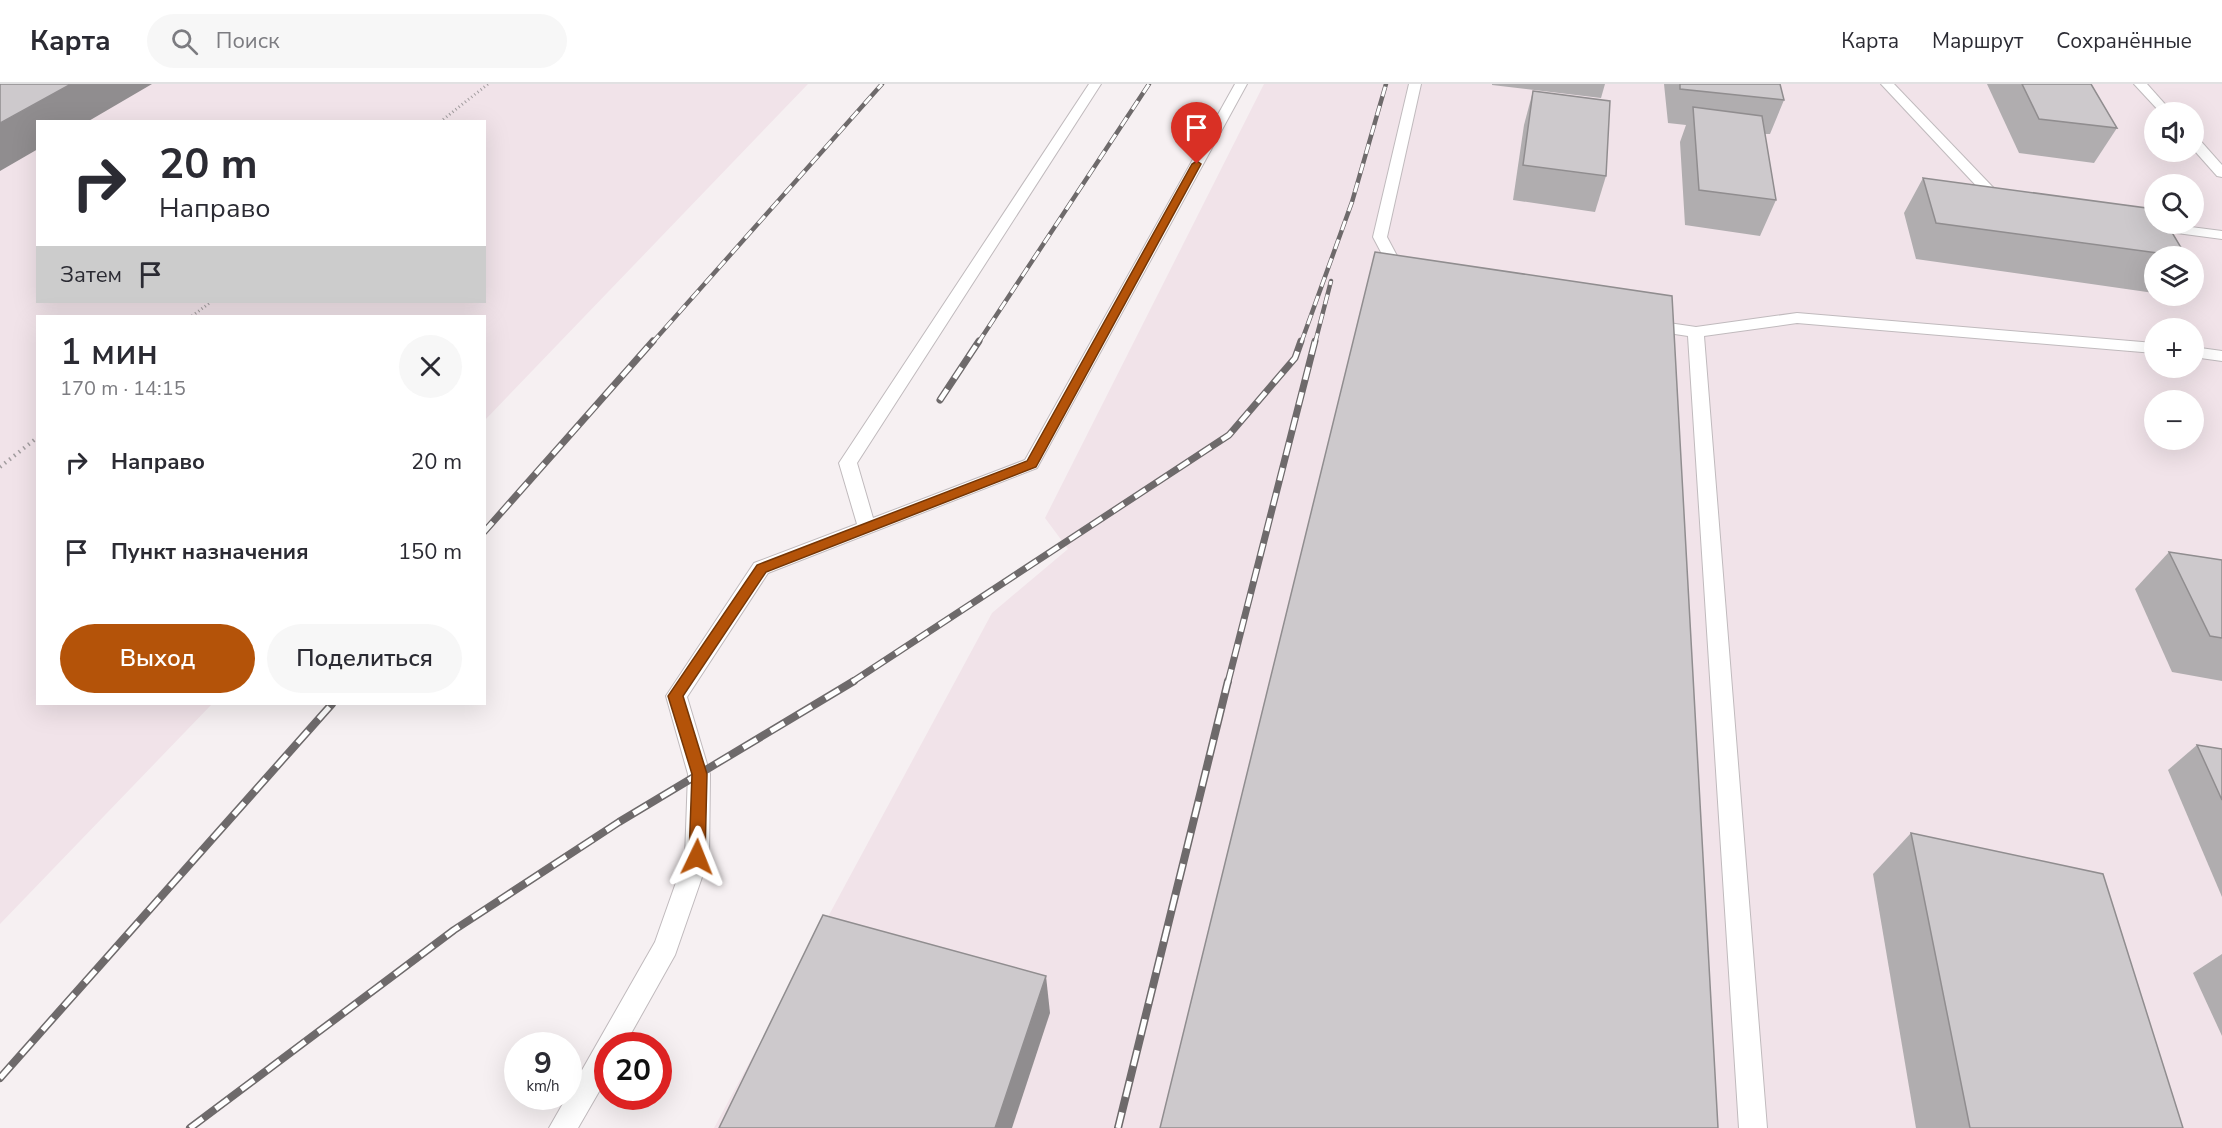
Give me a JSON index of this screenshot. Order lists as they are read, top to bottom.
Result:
{
  "page": {
    "header": "Карта",
    "search": "Поиск",
    "nav": ["Карта", "Маршрут", "Сохранённые"],
    "map_buttons": ["+", "−"],
    "turn": ["20 m", "Направо"],
    "then": "Затем",
    "heading": ["1 мин", "170 m · 14:15"],
    "list": [
      {
        "name": "Направо",
        "value": "20 m"
      },
      {
        "name": "Пункт назначения",
        "value": "150 m"
      }
    ],
    "buttons": ["Выход", "Поделиться"],
    "speed": "9 km/h",
    "limit": "20"
  }
}
